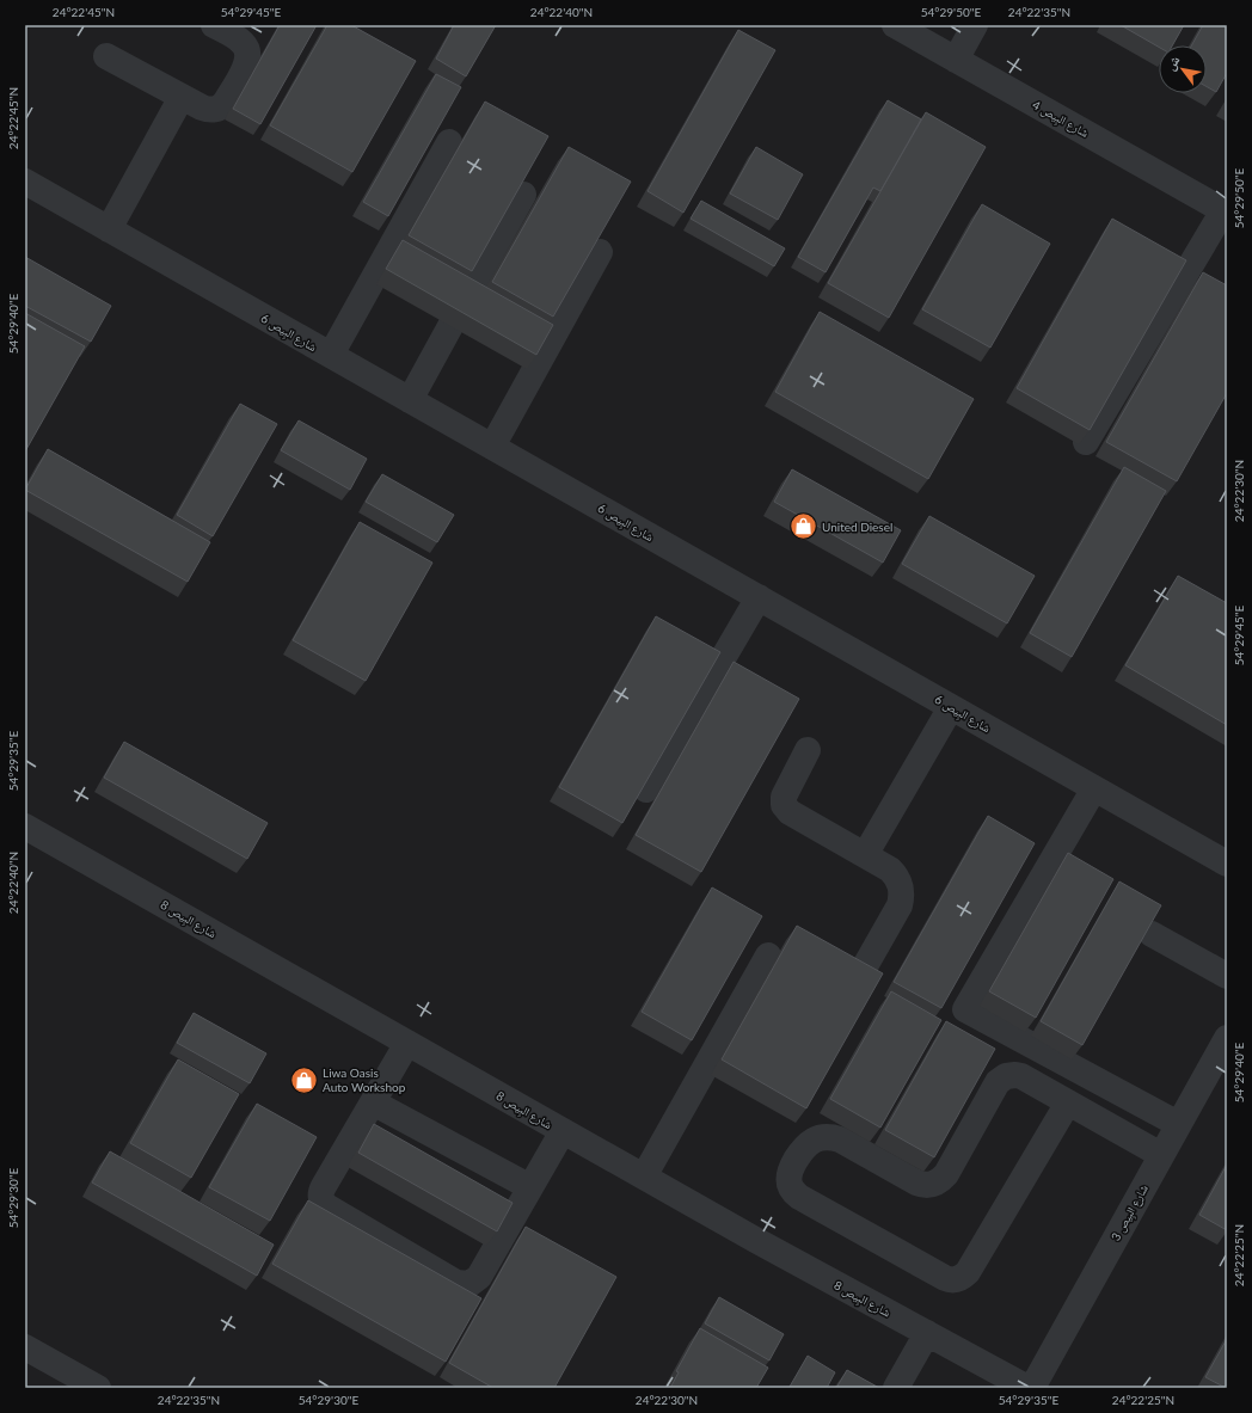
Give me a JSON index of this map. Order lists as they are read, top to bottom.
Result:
{
  "streets": {
    "street": [
      "شارع البِيص 4",
      "شارع البِيص 6",
      "شارع البِيص 8",
      "شارع البِيص 3"
    ]
  },
  "crossings": [
    ["شارع البِيص 8", "شارع البِيص 3"]
  ],
  "places": {
    "shop": ["United Diesel", "Liwa Oasis Auto Workshop"]
  },
  "north": "top left",
  "coordinates": [
    "24°22'45\"N",
    "54°29'45\"E",
    "24°22'40\"N",
    "54°29'50\"E",
    "24°22'35\"N",
    "54°29'40\"E",
    "24°22'30\"N",
    "54°29'35\"E",
    "54°29'30\"E",
    "24°22'25\"N"
  ]
}
